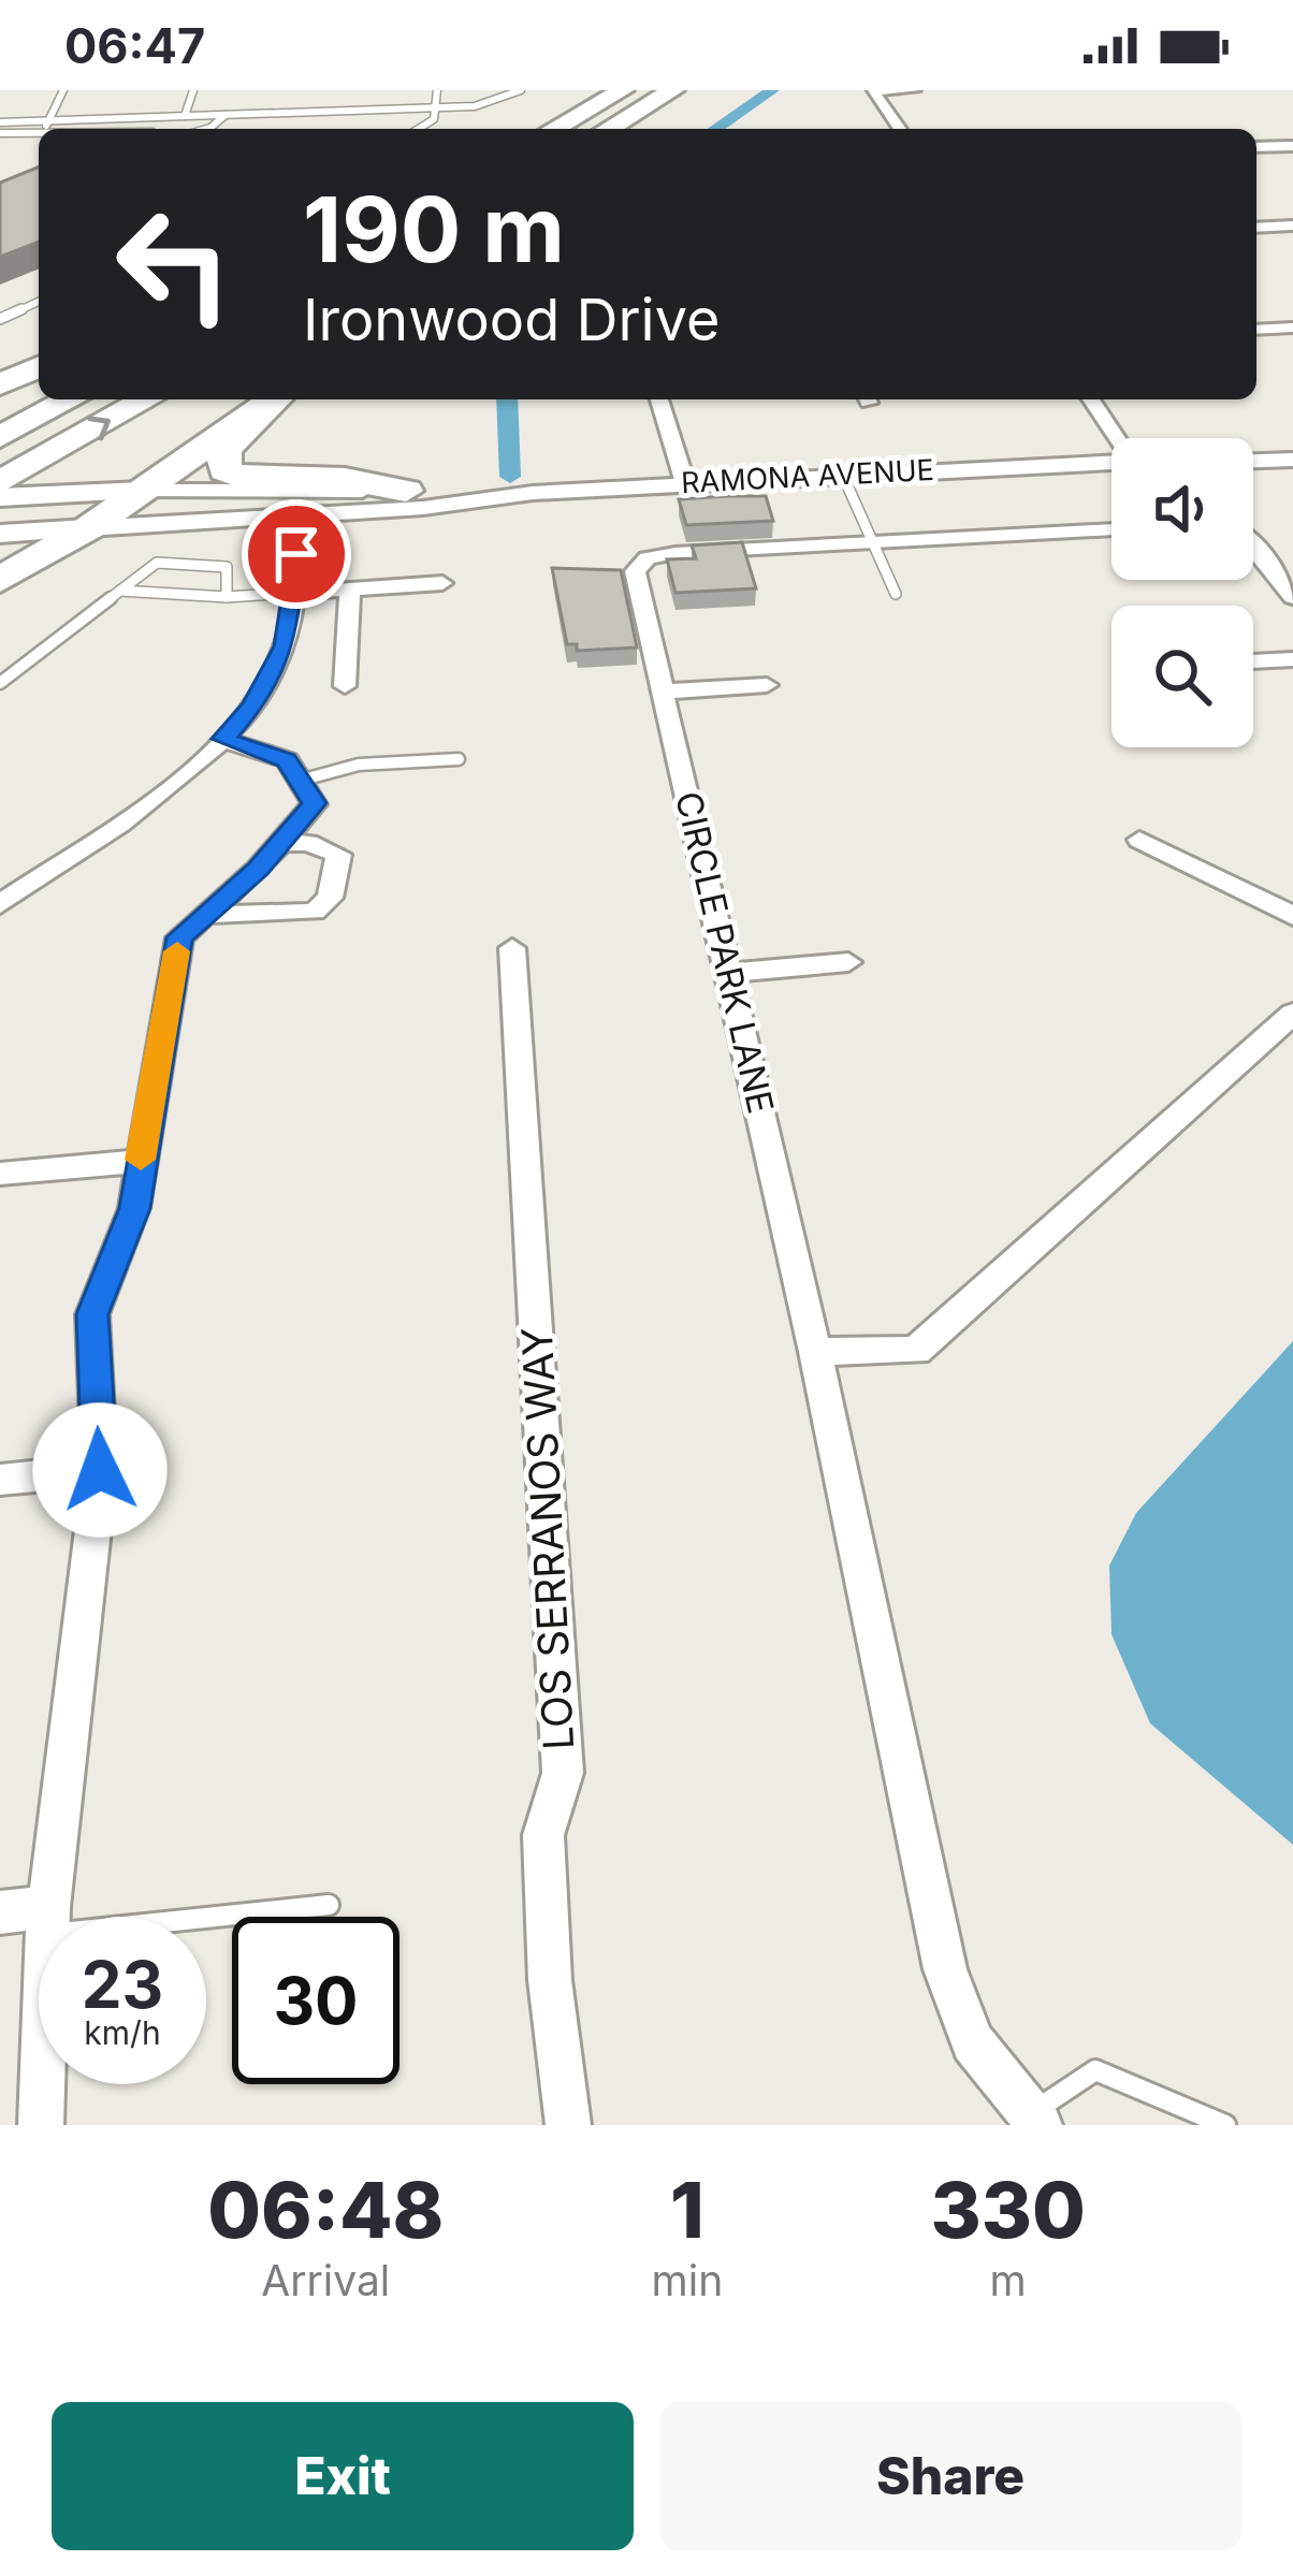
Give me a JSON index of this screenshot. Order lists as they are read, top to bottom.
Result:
{
  "streets": {
    "main road": ["RAMONA AVENUE"],
    "street": ["CIRCLE PARK LANE", "LOS SERRANOS WAY"]
  },
  "page": {
    "status": "06:47",
    "turn": ["190 m", "Ironwood Drive"],
    "speed": "23 km/h",
    "limit": "30",
    "eta": [
      "06:48",
      "Arrival",
      "1",
      "min",
      "330",
      "m"
    ],
    "buttons": ["Exit", "Share"]
  }
}
